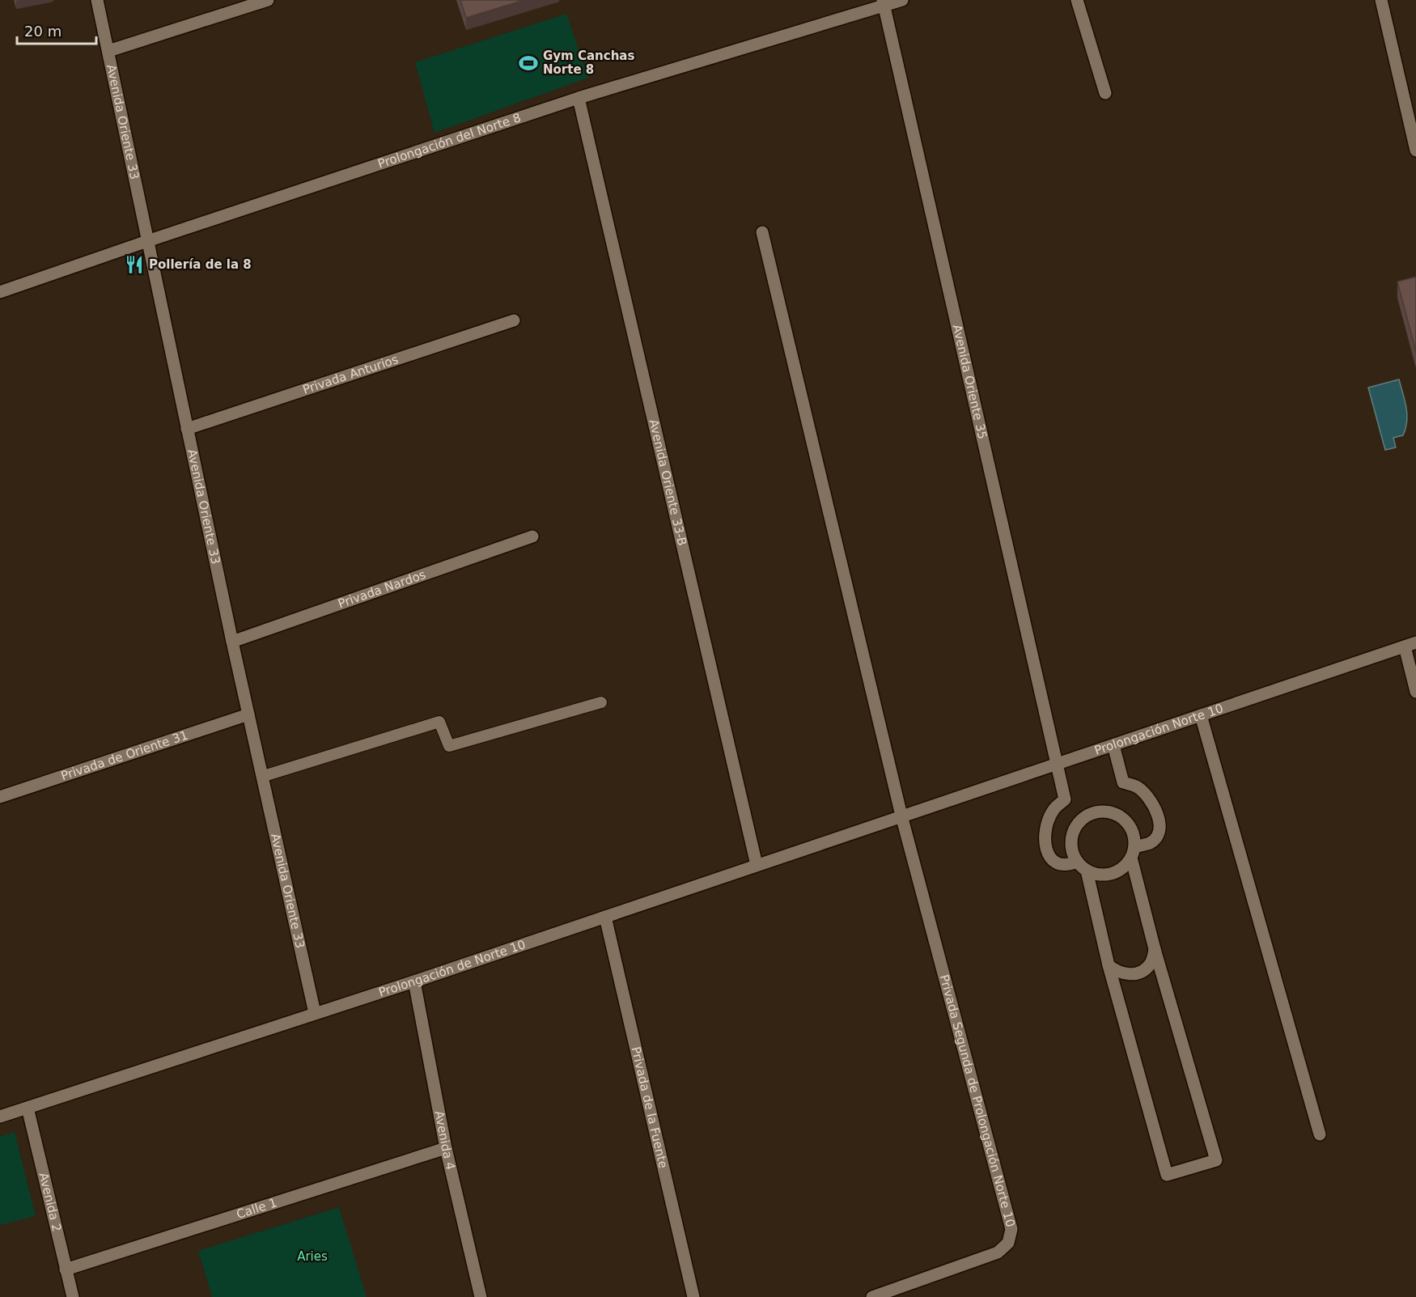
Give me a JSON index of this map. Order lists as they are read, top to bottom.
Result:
{
  "streets": {
    "street": [
      "Avenida Oriente 33",
      "Prolongación del Norte 8",
      "Privada Anturios",
      "Avenida Oriente 35",
      "Avenida Oriente 33-B",
      "Privada Nardos",
      "Prolongación Norte 10",
      "Privada de Oriente 31",
      "Prolongación de Norte 10",
      "Privada Segunda de Prolongación Norte 10",
      "Privada de la Fuente",
      "Avenida 4",
      "Avenida 2",
      "Calle 1"
    ]
  },
  "crossings": [
    ["Avenida Oriente 33", "Prolongación del Norte 8"],
    ["Avenida Oriente 33", "Privada Anturios"],
    ["Avenida Oriente 33", "Privada Nardos"],
    ["Avenida Oriente 33", "Privada de Oriente 31"],
    ["Avenida Oriente 33", "Prolongación de Norte 10"],
    ["Prolongación del Norte 8", "Avenida Oriente 35"],
    ["Prolongación del Norte 8", "Avenida Oriente 33-B"],
    ["Avenida Oriente 35", "Prolongación Norte 10"],
    ["Avenida Oriente 33-B", "Prolongación de Norte 10"],
    ["Prolongación Norte 10", "Prolongación de Norte 10"],
    ["Prolongación Norte 10", "Privada Segunda de Prolongación Norte 10"],
    ["Prolongación de Norte 10", "Privada Segunda de Prolongación Norte 10"],
    ["Prolongación de Norte 10", "Privada de la Fuente"],
    ["Prolongación de Norte 10", "Avenida 4"],
    ["Prolongación de Norte 10", "Avenida 2"],
    ["Avenida 4", "Calle 1"],
    ["Avenida 2", "Calle 1"]
  ],
  "parks": ["Aries"],
  "places": {
    "sports": ["Gym Canchas Norte 8"],
    "restaurant": ["Pollería de la 8"]
  },
  "scale_bar": "20 m"
}
